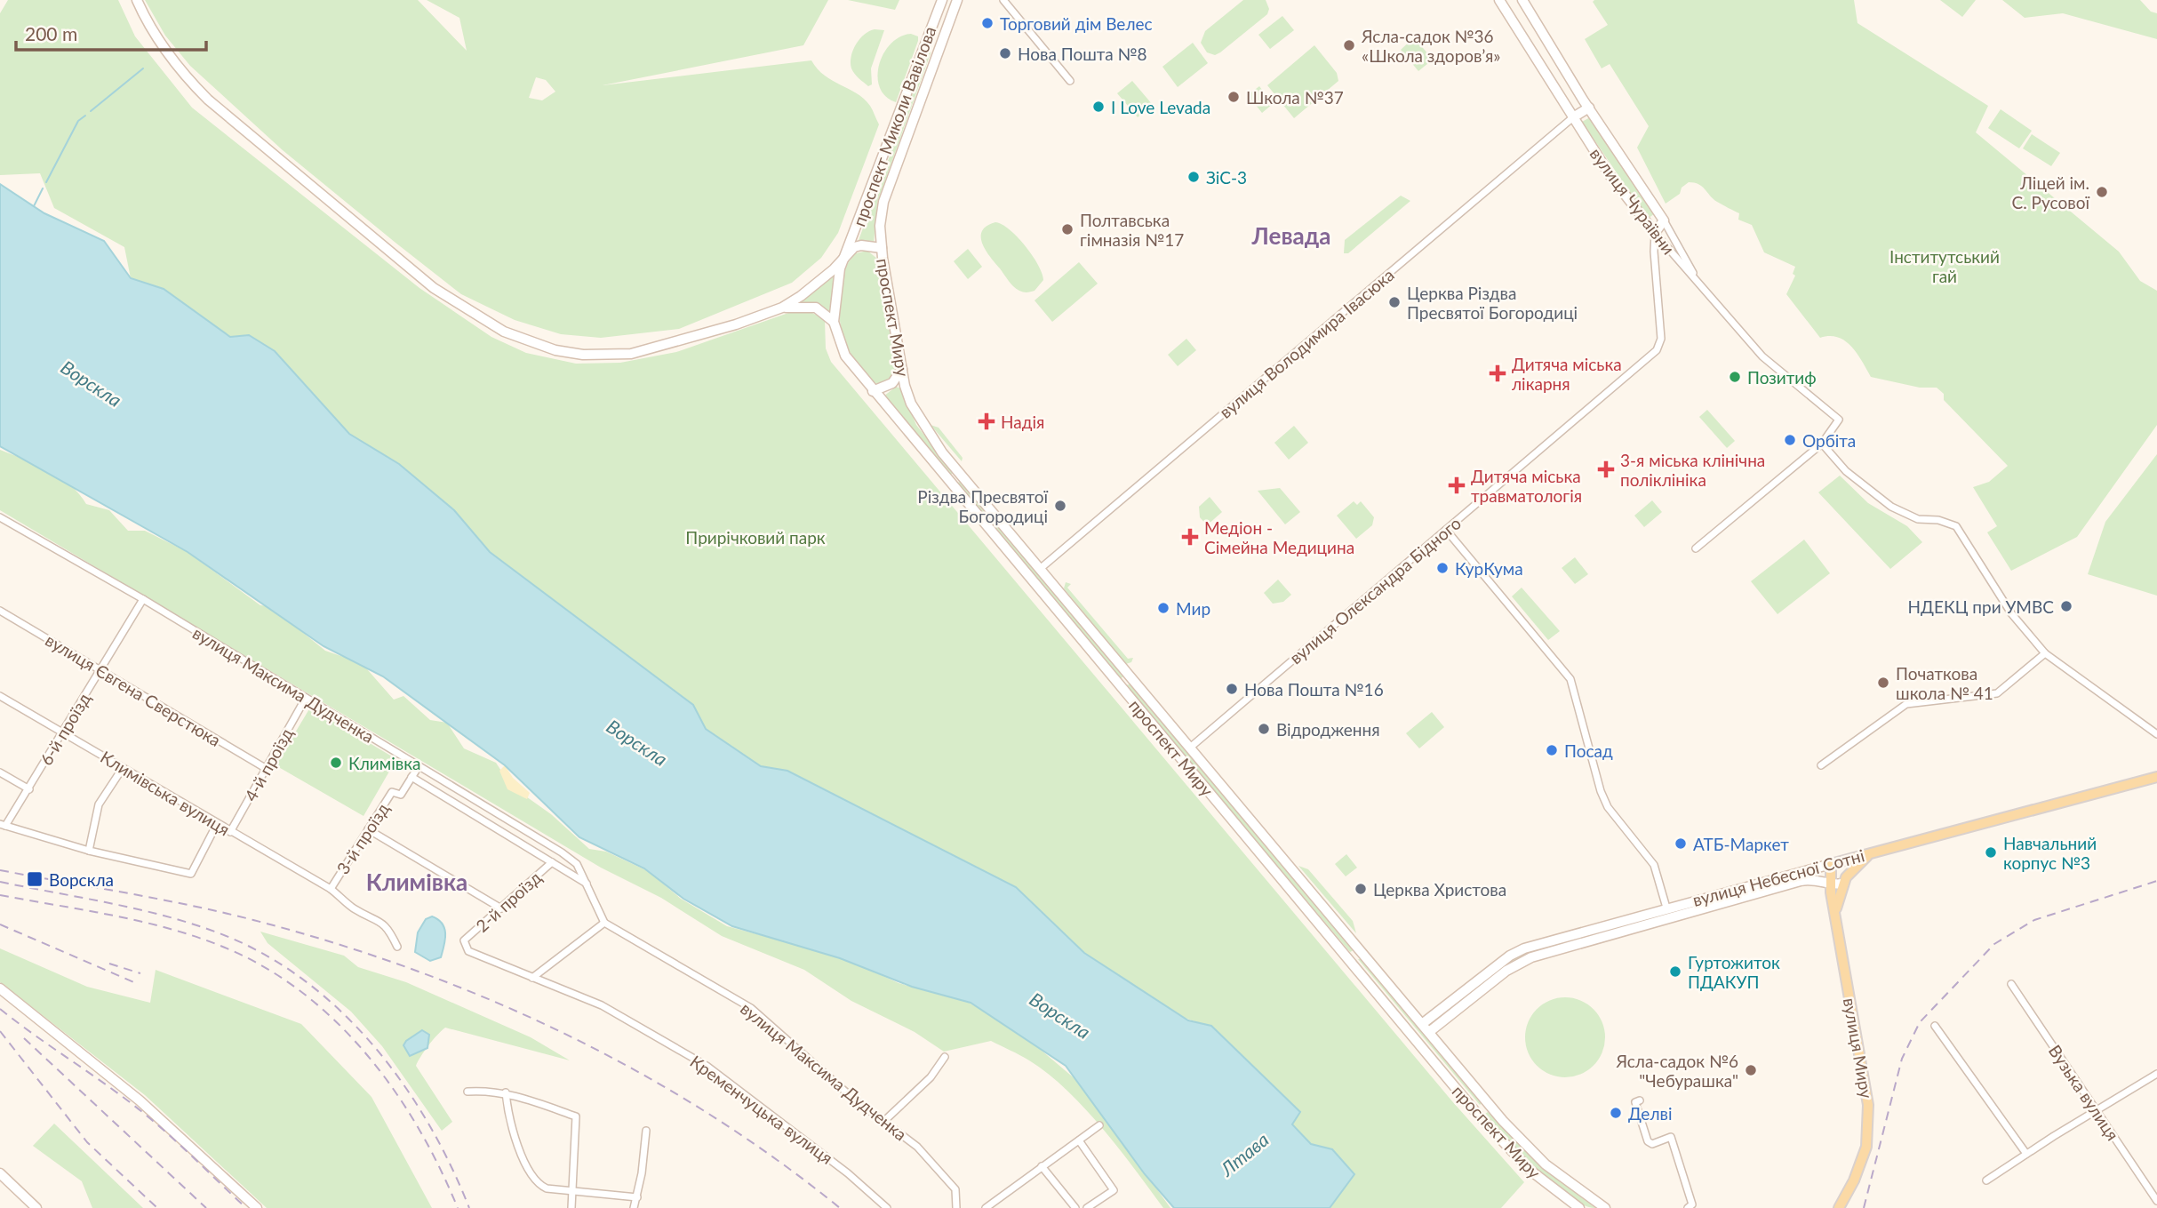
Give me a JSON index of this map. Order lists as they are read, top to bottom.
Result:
{
  "streets": {
    "main road": [
      "проспект Миколи Вавілова",
      "вулиця Чураївни",
      "проспект Миру",
      "вулиця Небесної Сотні",
      "вулиця Миру"
    ],
    "street": [
      "вулиця Володимира Івасюка",
      "вулиця Олександра Бідного",
      "вулиця Максима Дудченка",
      "вулиця Євгена Сверстюка",
      "6-й проїзд",
      "4-й проїзд",
      "Климівська вулиця",
      "3-й проїзд",
      "2-й проїзд",
      "Вузька вулиця",
      "Кременчуцька вулиця"
    ]
  },
  "crossings": [
    ["проспект Миколи Вавілова", "проспект Миру"],
    ["вулиця Чураївни", "вулиця Володимира Івасюка"],
    ["вулиця Чураївни", "вулиця Олександра Бідного"],
    ["проспект Миру", "вулиця Володимира Івасюка"],
    ["проспект Миру", "вулиця Олександра Бідного"],
    ["проспект Миру", "вулиця Небесної Сотні"],
    ["вулиця Максима Дудченка", "6-й проїзд"],
    ["вулиця Максима Дудченка", "4-й проїзд"],
    ["вулиця Максима Дудченка", "3-й проїзд"],
    ["вулиця Євгена Сверстюка", "6-й проїзд"],
    ["вулиця Євгена Сверстюка", "4-й проїзд"],
    ["6-й проїзд", "Климівська вулиця"],
    ["4-й проїзд", "Климівська вулиця"],
    ["Климівська вулиця", "3-й проїзд"],
    ["вулиця Небесної Сотні", "вулиця Миру"],
    ["2-й проїзд", "Кременчуцька вулиця"]
  ],
  "districts": ["Левада", "Климівка"],
  "water": ["Ворскла", "Лтава"],
  "parks": ["Інститутський гай", "Прирічковий парк"],
  "places": {
    "other": [
      "Торговий дім Велес",
      "Ясла-садок №36 «Школа здоров’я»",
      "Нова Пошта №8",
      "Школа №37",
      "I Love Levada",
      "ЗіС-3",
      "Ліцей ім. С. Русової",
      "Полтавська гімназія №17",
      "Церква Різдва Пресвятої Богородиці",
      "Позитиф",
      "Орбіта",
      "Різдва Пресвятої Богородиці",
      "КурКума",
      "НДЕКЦ при УМВС",
      "Мир",
      "Початкова школа № 41",
      "Нова Пошта №16",
      "Відродження",
      "Посад",
      "Климівка",
      "АТБ-Маркет",
      "Навчальний корпус №3",
      "Церква Христова",
      "Гуртожиток ПДАКУП",
      "Ясла-садок №6 \"Чебурашка\"",
      "Делві"
    ],
    "health": [
      "Дитяча міська лікарня",
      "Надія",
      "3-я міська клінічна поліклініка",
      "Дитяча міська травматологія",
      "Медіон - Сімейна Медицина"
    ],
    "transit": ["Ворскла"]
  },
  "scale_bar": "200 m"
}
